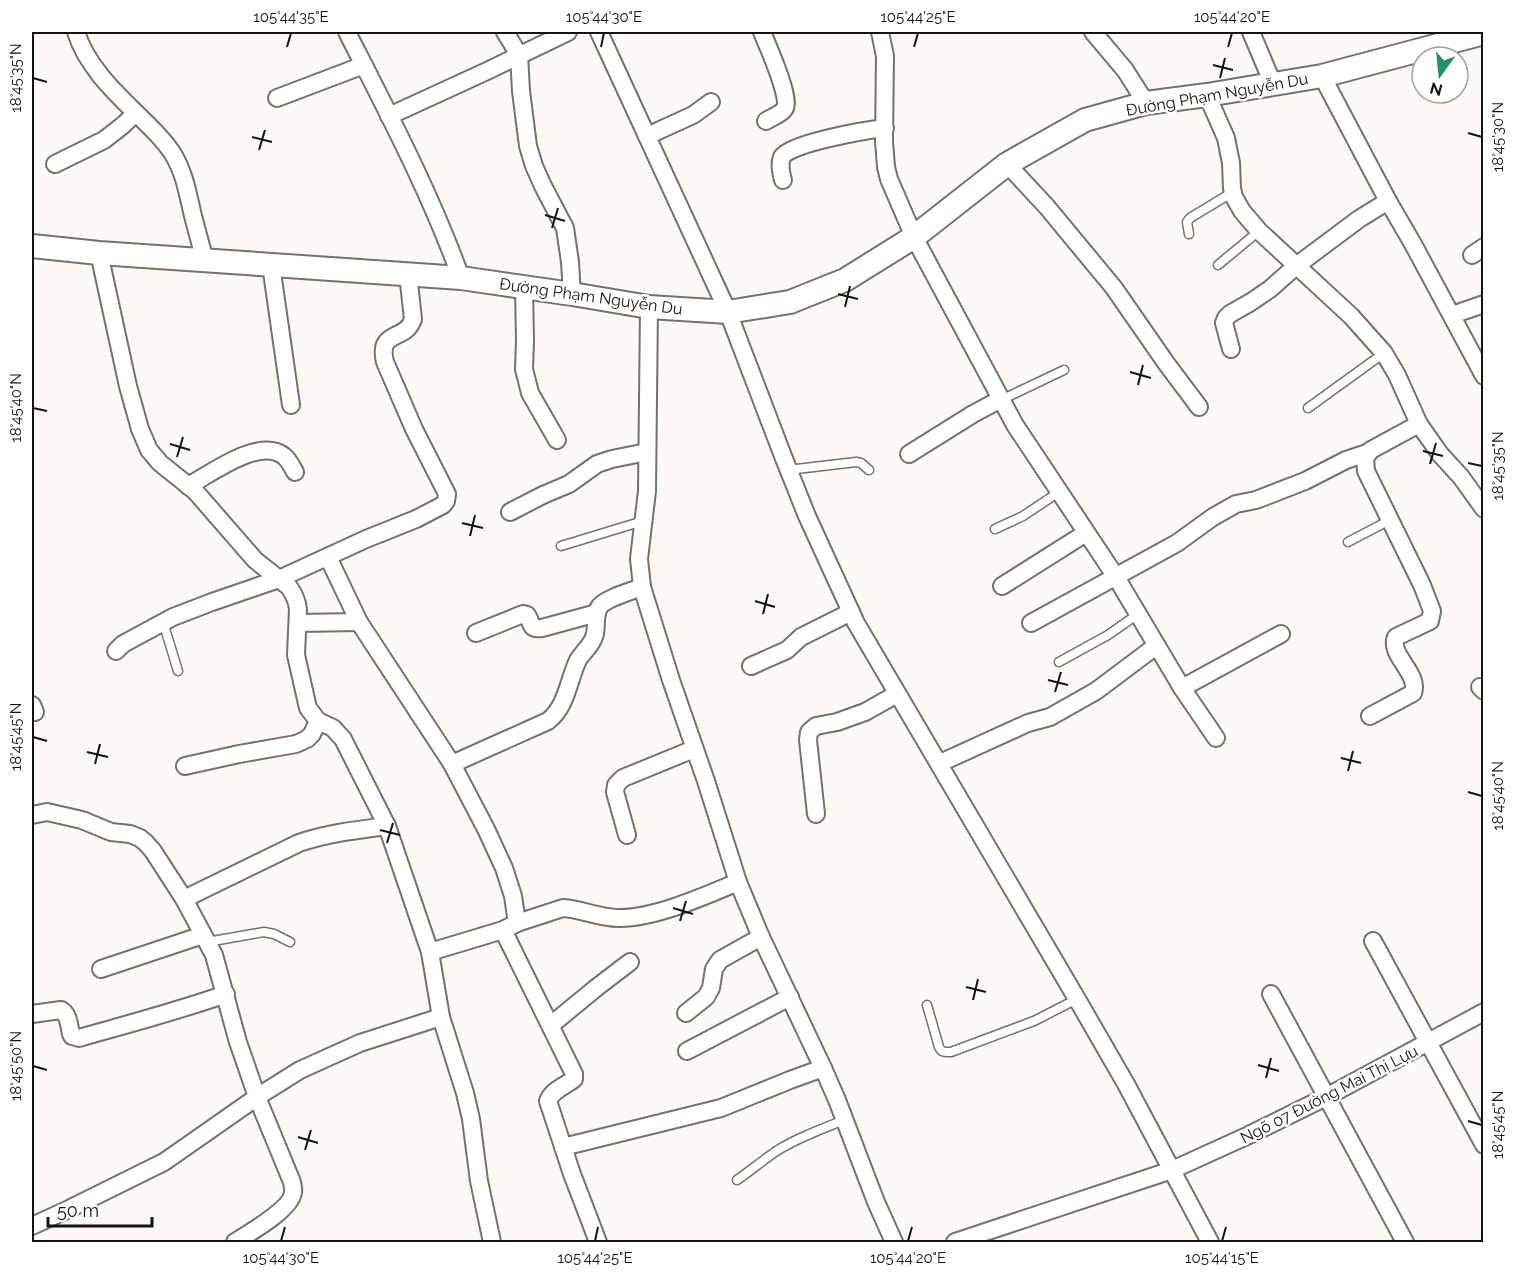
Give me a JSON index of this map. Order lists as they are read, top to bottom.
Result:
{
  "streets": {
    "main road": ["Đường Phạm Nguyễn Du"],
    "street": ["Ngõ 07 Đường Mai Thị Lựu"]
  },
  "scale_bar": "50 m",
  "north": "bottom",
  "coordinates": [
    "105°44'35\"E",
    "105°44'30\"E",
    "105°44'25\"E",
    "105°44'20\"E",
    "18°45'35\"N",
    "18°45'30\"N",
    "18°45'40\"N",
    "18°45'45\"N",
    "18°45'50\"N",
    "105°44'15\"E"
  ]
}
